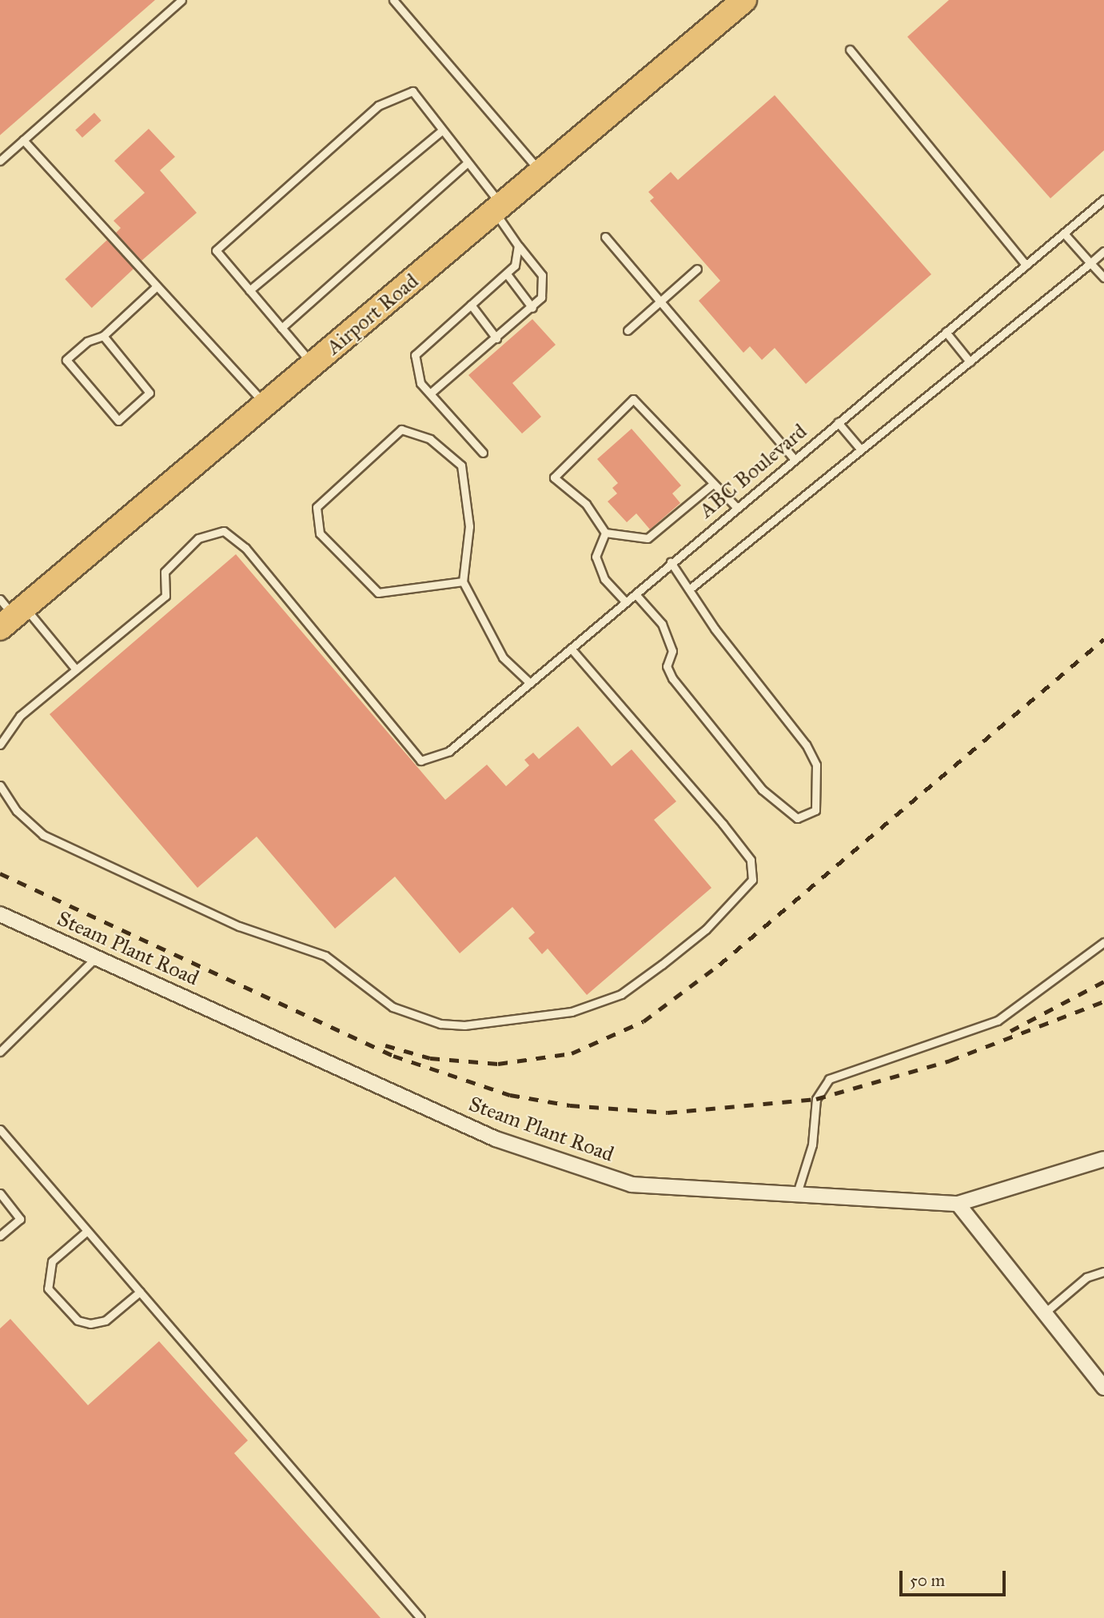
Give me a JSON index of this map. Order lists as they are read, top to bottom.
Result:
{
  "streets": {
    "highway": ["Airport Road"],
    "street": ["Steam Plant Road"],
    "lane": ["ABC Boulevard"]
  },
  "scale_bar": "50 m"
}
